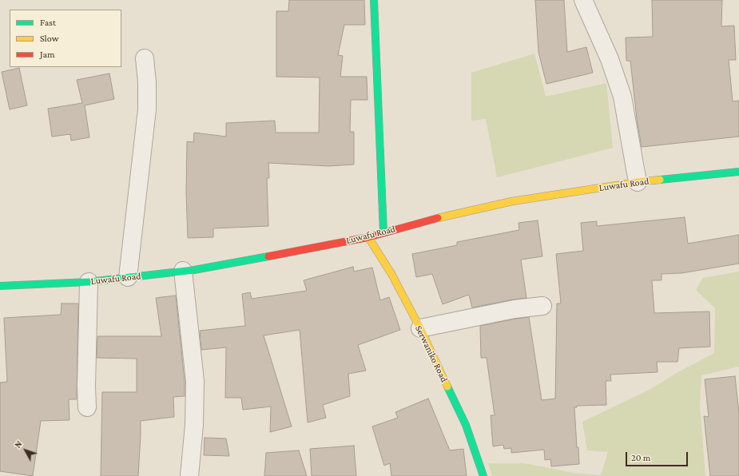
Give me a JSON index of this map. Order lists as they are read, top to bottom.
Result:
{
  "streets": {
    "street": ["Luwafu Road", "Serwaniko Road"]
  },
  "crossings": [
    ["Luwafu Road", "Serwaniko Road"]
  ],
  "legend": ["Fast", "Slow", "Jam"],
  "scale_bar": "20 m",
  "north": "top left"
}
